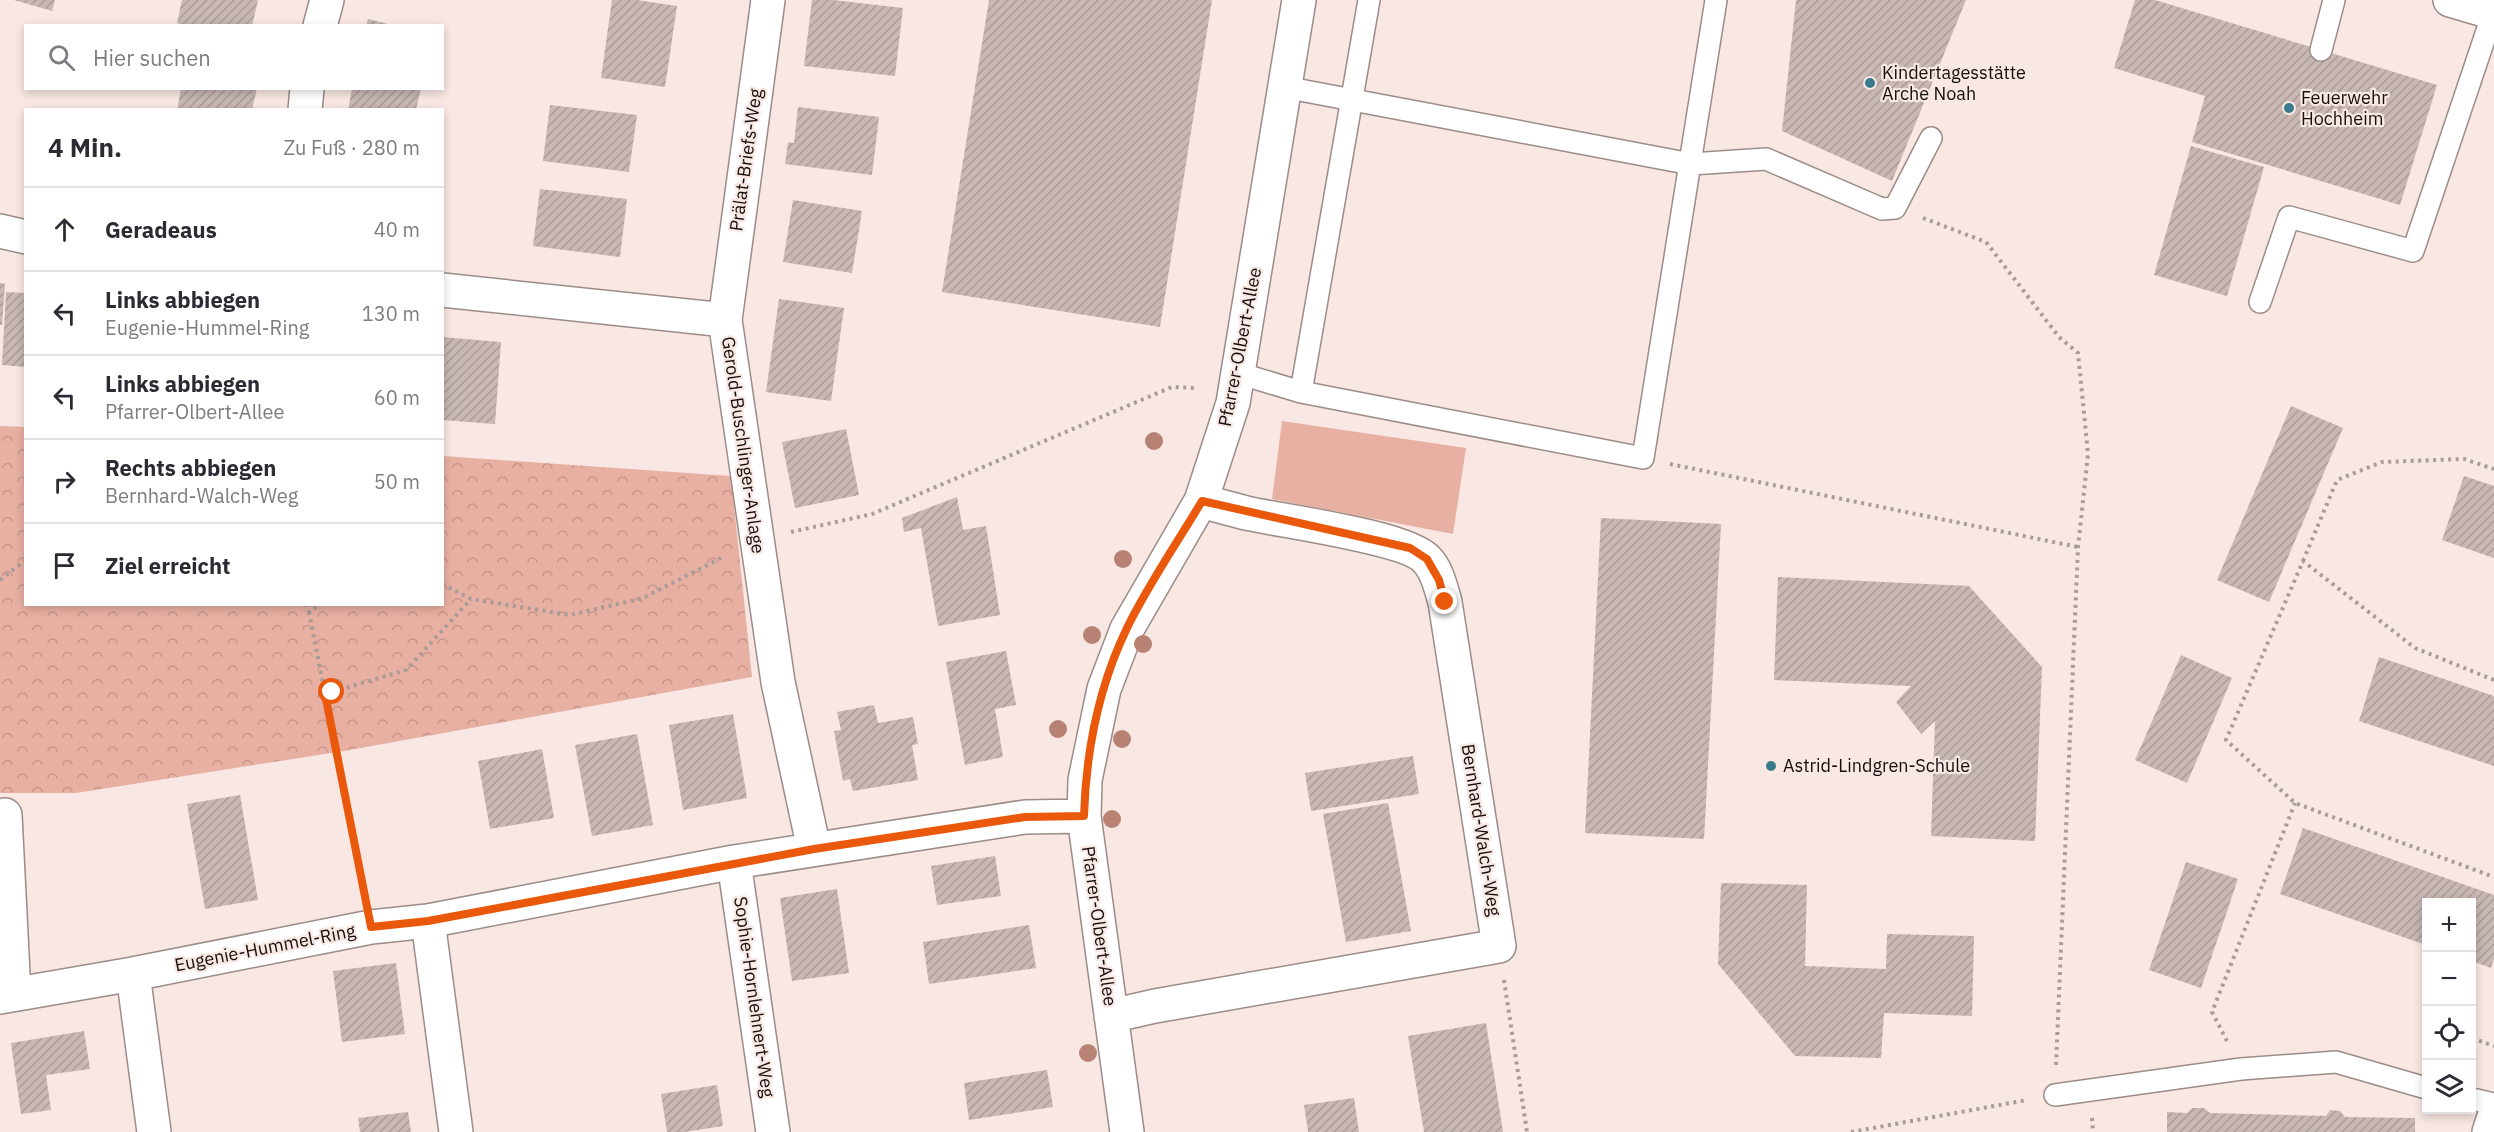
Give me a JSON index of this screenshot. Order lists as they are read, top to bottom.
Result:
{
  "streets": {
    "street": [
      "Prälat-Briefs-Weg",
      "Pfarrer-Olbert-Allee",
      "Gerold-Buschlinger-Anlage",
      "Bernhard-Walch-Weg",
      "Eugenie-Hummel-Ring",
      "Sophie-Hornlehnert-Weg"
    ]
  },
  "crossings": [
    ["Prälat-Briefs-Weg", "Gerold-Buschlinger-Anlage"],
    ["Pfarrer-Olbert-Allee", "Bernhard-Walch-Weg"],
    ["Pfarrer-Olbert-Allee", "Eugenie-Hummel-Ring"],
    ["Gerold-Buschlinger-Anlage", "Eugenie-Hummel-Ring"],
    ["Eugenie-Hummel-Ring", "Sophie-Hornlehnert-Weg"]
  ],
  "places": ["Kindertagesstätte Arche Noah", "Feuerwehr Hochheim", "Astrid-Lindgren-Schule"],
  "page": {
    "search": "Hier suchen",
    "heading": ["4 Min.", "Zu Fuß · 280 m"],
    "list": [
      ["Geradeaus", "40 m"],
      ["Links abbiegen", "Eugenie-Hummel-Ring", "130 m"],
      ["Links abbiegen", "Pfarrer-Olbert-Allee", "60 m"],
      ["Rechts abbiegen", "Bernhard-Walch-Weg", "50 m"],
      "Ziel erreicht"
    ],
    "map_buttons": ["+", "−"]
  }
}
